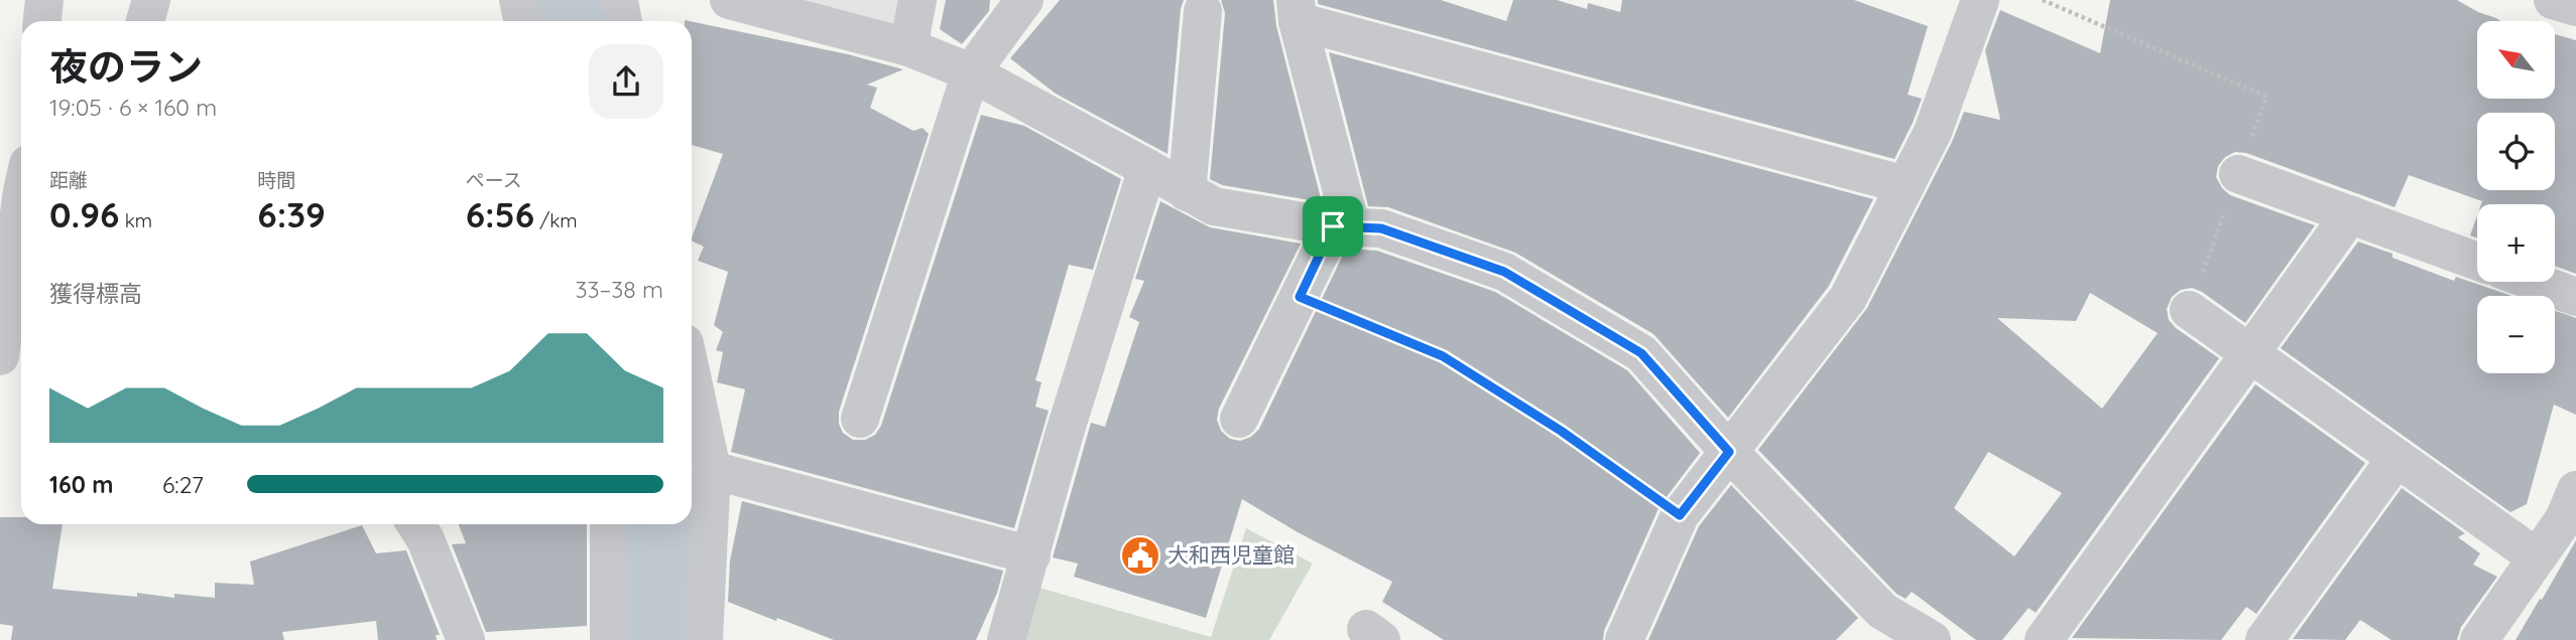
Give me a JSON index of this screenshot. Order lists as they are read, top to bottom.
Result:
{
  "places": {
    "public building": ["大和西児童館"]
  },
  "north": "top left",
  "page": {
    "map_buttons": ["+", "−"],
    "heading": ["夜のラン", "19:05 · 6 × 160 m"],
    "stats": [
      ["距離", "0.96 km"],
      ["時間", "6:39"],
      ["ペース", "6:56 /km"]
    ],
    "chart": ["獲得標高", "33–38 m"],
    "list": [
      {
        "name": "160 m",
        "note": "6:27"
      }
    ]
  }
}
